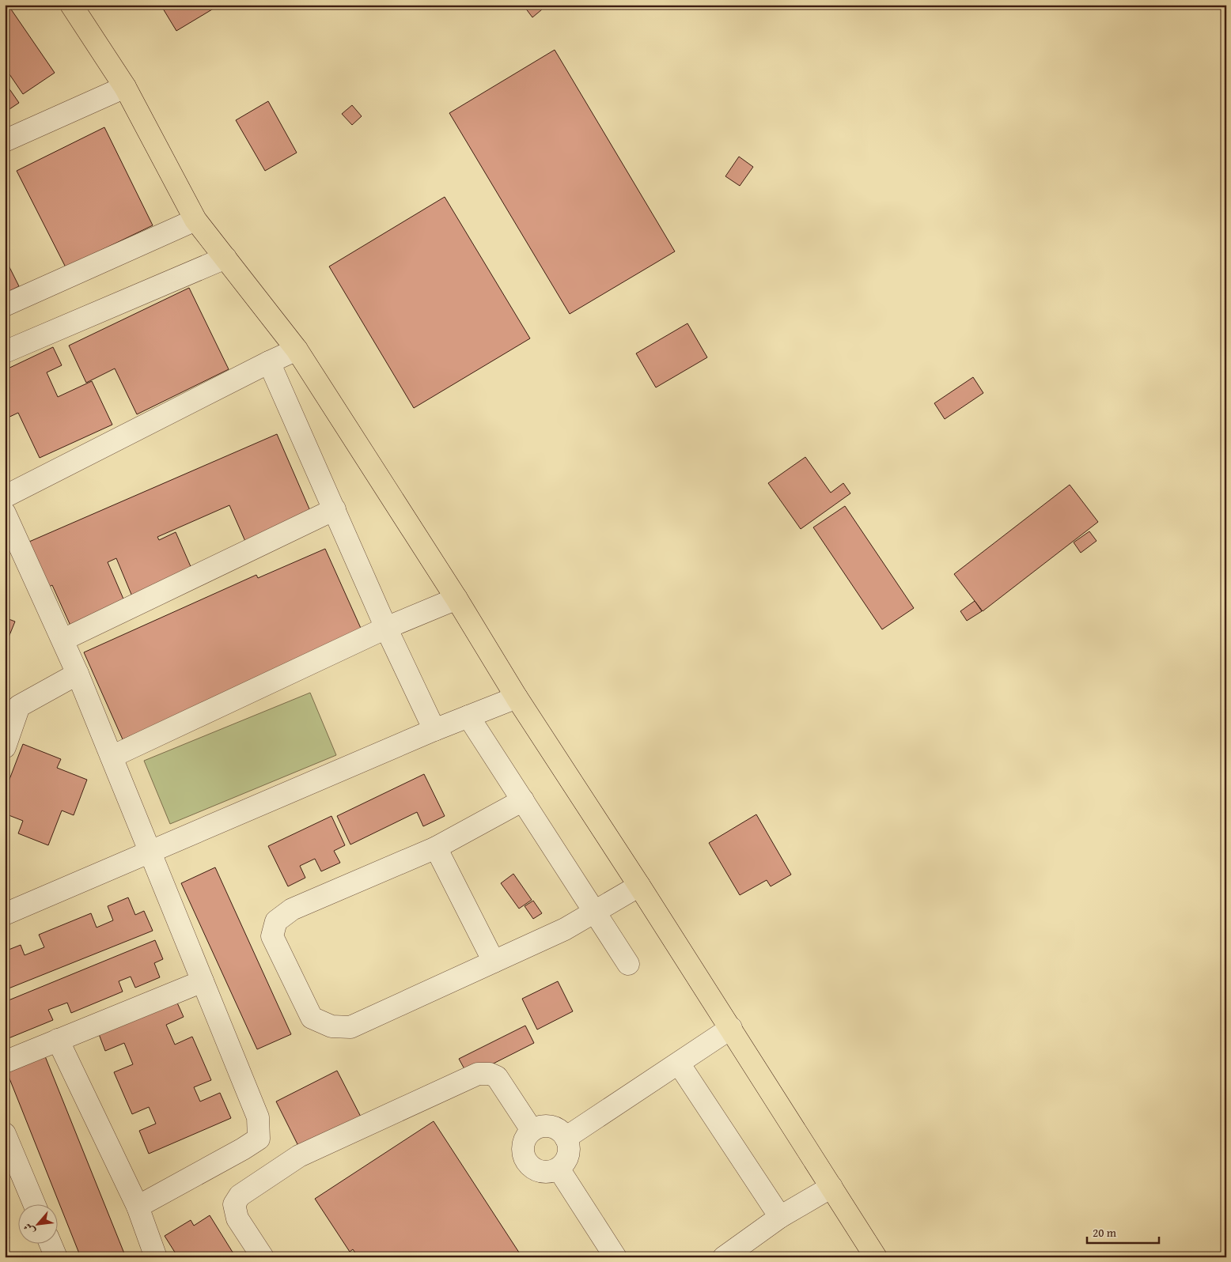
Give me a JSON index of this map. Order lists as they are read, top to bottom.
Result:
{
  "scale_bar": "20 m",
  "north": "bottom left"
}
